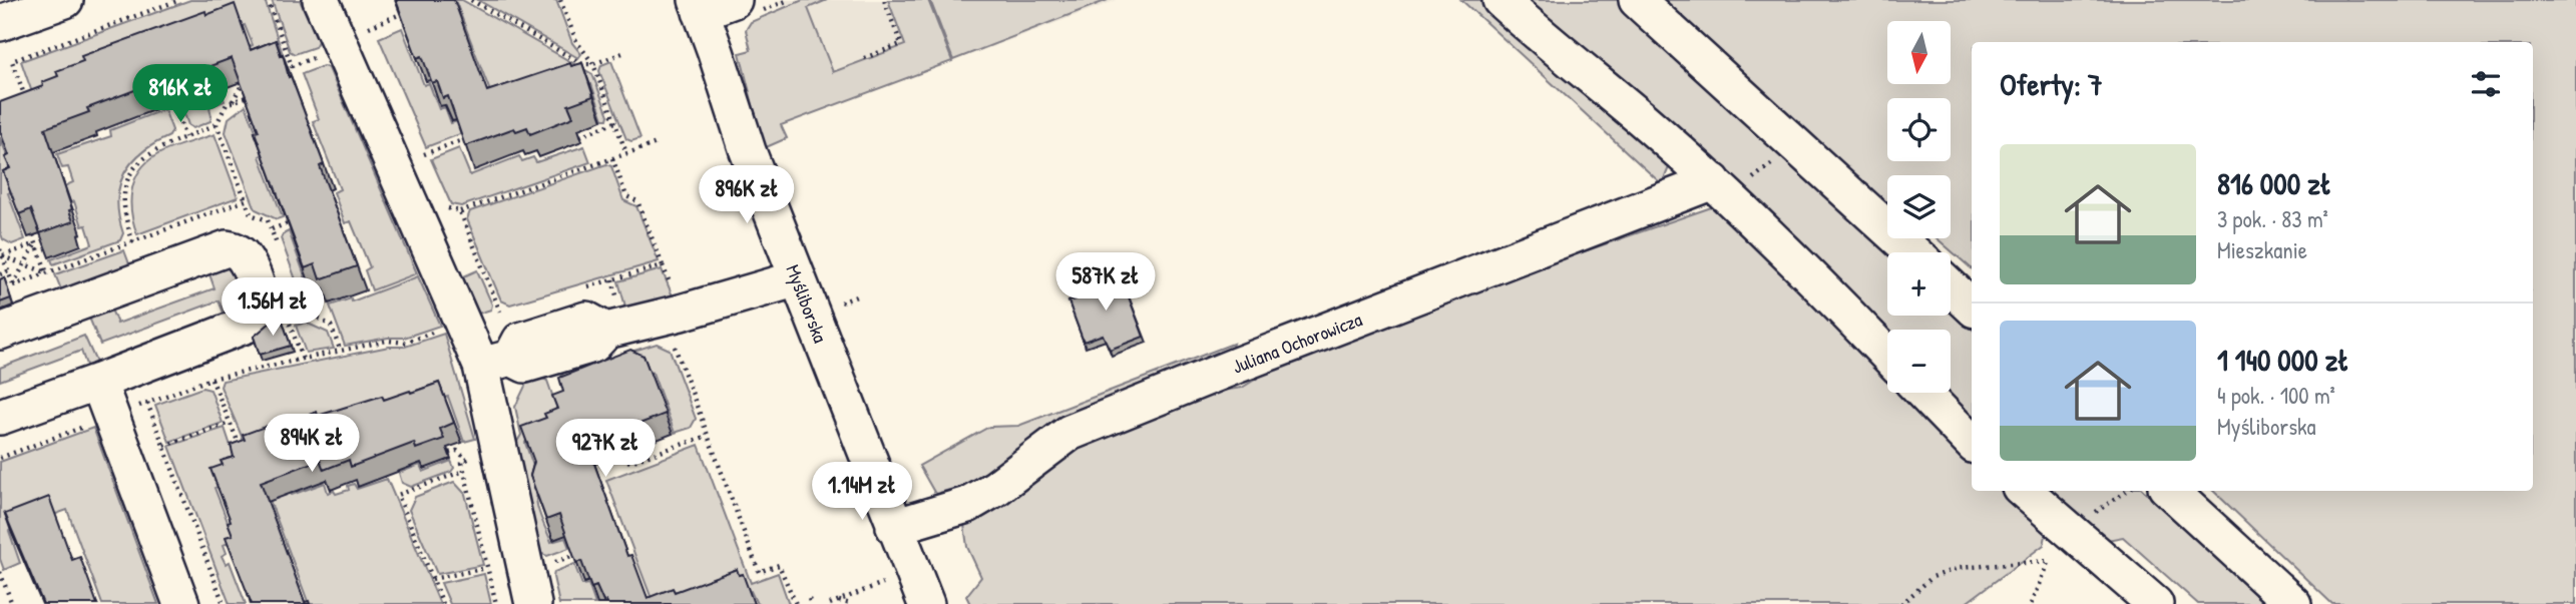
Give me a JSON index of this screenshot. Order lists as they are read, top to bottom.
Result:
{
  "streets": {
    "street": ["Myśliborska", "Juliana Ochorowicza"]
  },
  "crossings": [
    ["Myśliborska", "Juliana Ochorowicza"]
  ],
  "north": "bottom",
  "page": {
    "map_buttons": ["+", "−"],
    "heading": "Oferty: 7",
    "price": [
      "816K zł",
      "896K zł",
      "587K zł",
      "1.56M zł",
      "894K zł",
      "927K zł",
      "1.14M zł"
    ],
    "list": [
      {
        "name": "816 000 zł",
        "note": "3 pok. · 83 m² · Mieszkanie"
      },
      {
        "name": "1 140 000 zł",
        "note": "4 pok. · 100 m² · Myśliborska"
      }
    ]
  }
}
